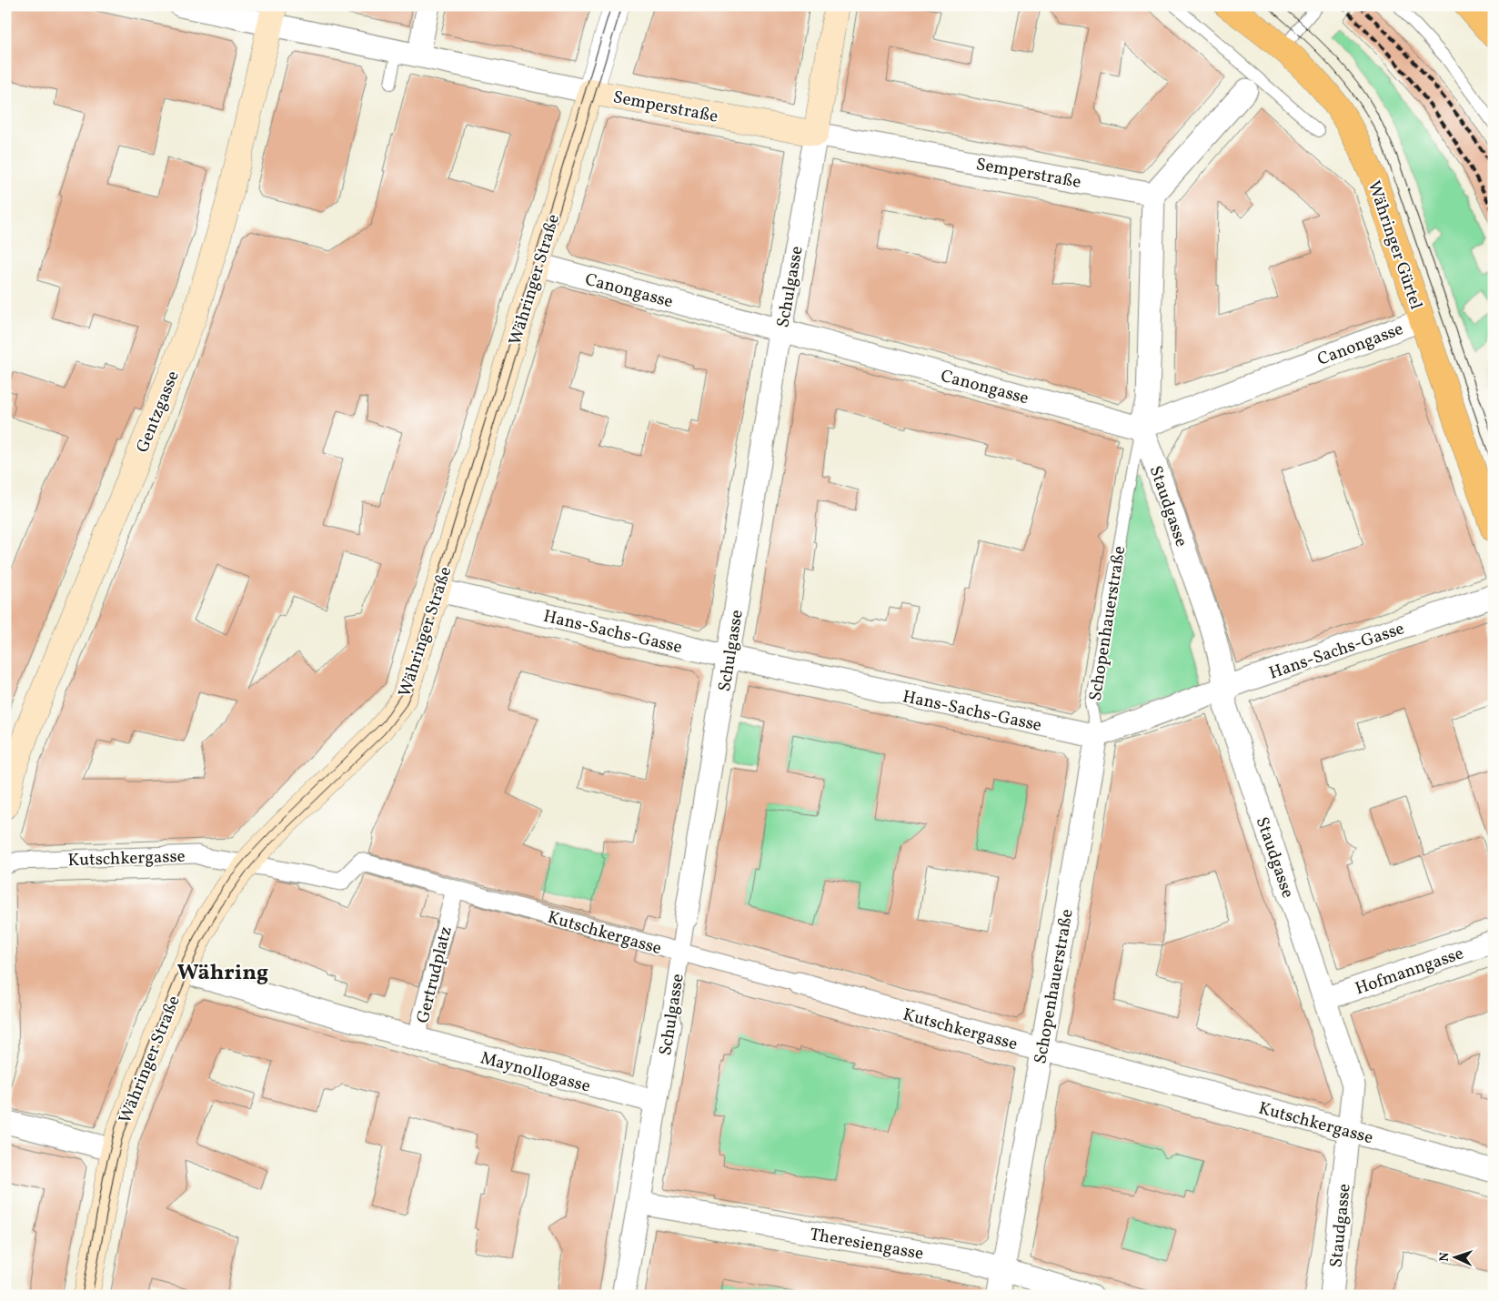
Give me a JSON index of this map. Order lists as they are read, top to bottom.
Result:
{
  "streets": {
    "main road": [
      "Semperstraße",
      "Währinger Gürtel",
      "Währinger Straße",
      "Schulgasse",
      "Gentzgasse"
    ],
    "street": [
      "Canongasse",
      "Staudgasse",
      "Schopenhauerstraße",
      "Hans-Sachs-Gasse",
      "Kutschkergasse",
      "Hofmanngasse",
      "Gertrudplatz",
      "Maynollogasse",
      "Theresiengasse"
    ]
  },
  "crossings": [
    ["Semperstraße", "Währinger Straße"],
    ["Semperstraße", "Schulgasse"],
    ["Semperstraße", "Gentzgasse"],
    ["Semperstraße", "Schopenhauerstraße"],
    ["Währinger Gürtel", "Canongasse"],
    ["Währinger Straße", "Canongasse"],
    ["Währinger Straße", "Hans-Sachs-Gasse"],
    ["Währinger Straße", "Kutschkergasse"],
    ["Währinger Straße", "Gertrudplatz"],
    ["Schulgasse", "Canongasse"],
    ["Schulgasse", "Hans-Sachs-Gasse"],
    ["Schulgasse", "Kutschkergasse"],
    ["Schulgasse", "Maynollogasse"],
    ["Schulgasse", "Theresiengasse"],
    ["Canongasse", "Staudgasse"],
    ["Canongasse", "Schopenhauerstraße"],
    ["Staudgasse", "Schopenhauerstraße"],
    ["Staudgasse", "Hans-Sachs-Gasse"],
    ["Staudgasse", "Kutschkergasse"],
    ["Staudgasse", "Hofmanngasse"],
    ["Schopenhauerstraße", "Hans-Sachs-Gasse"],
    ["Schopenhauerstraße", "Kutschkergasse"],
    ["Schopenhauerstraße", "Theresiengasse"],
    ["Kutschkergasse", "Gertrudplatz"],
    ["Gertrudplatz", "Maynollogasse"]
  ],
  "districts": ["Währing"],
  "north": "left"
}
